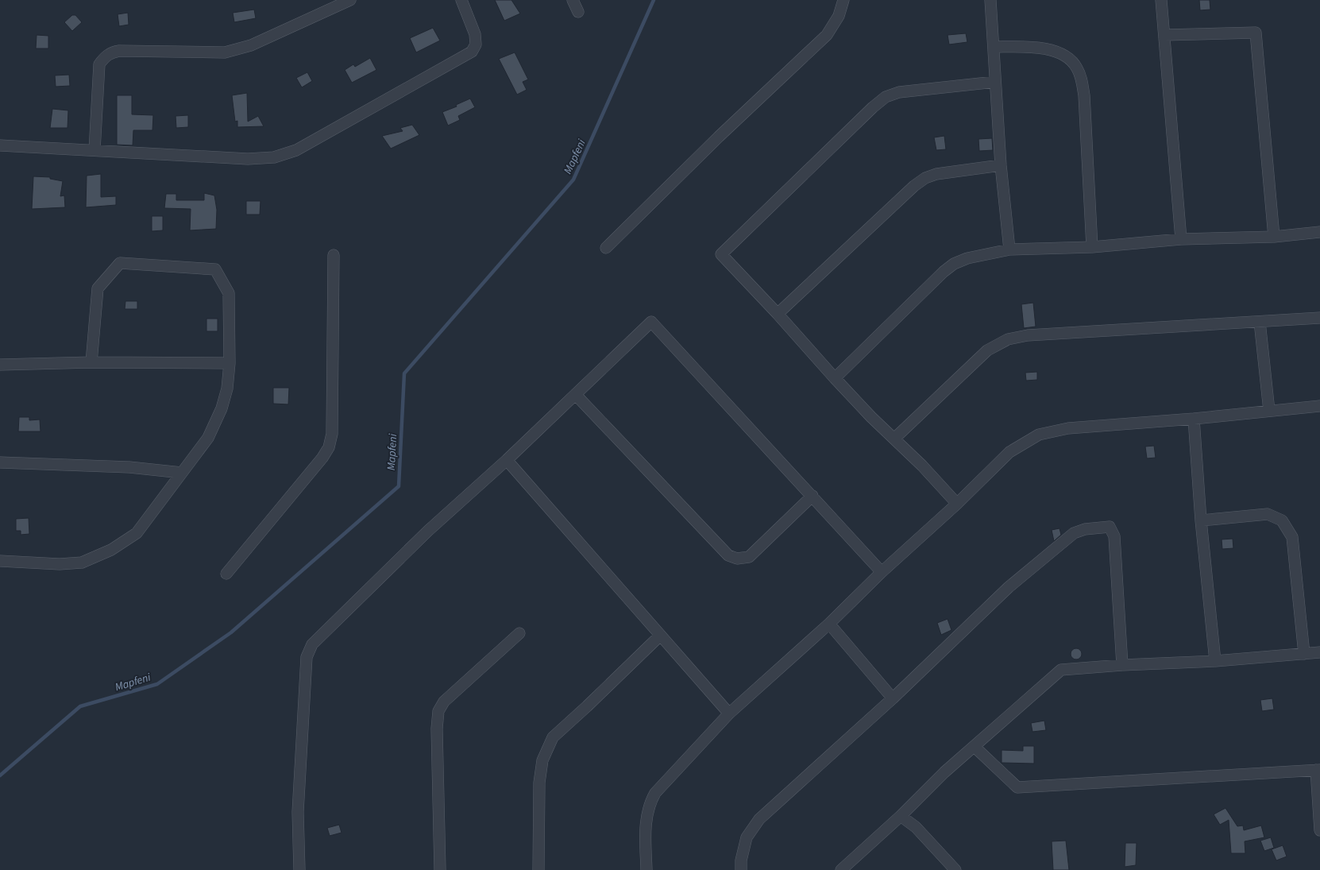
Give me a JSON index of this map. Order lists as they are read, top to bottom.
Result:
{
  "water": ["Mapfeni"]
}
